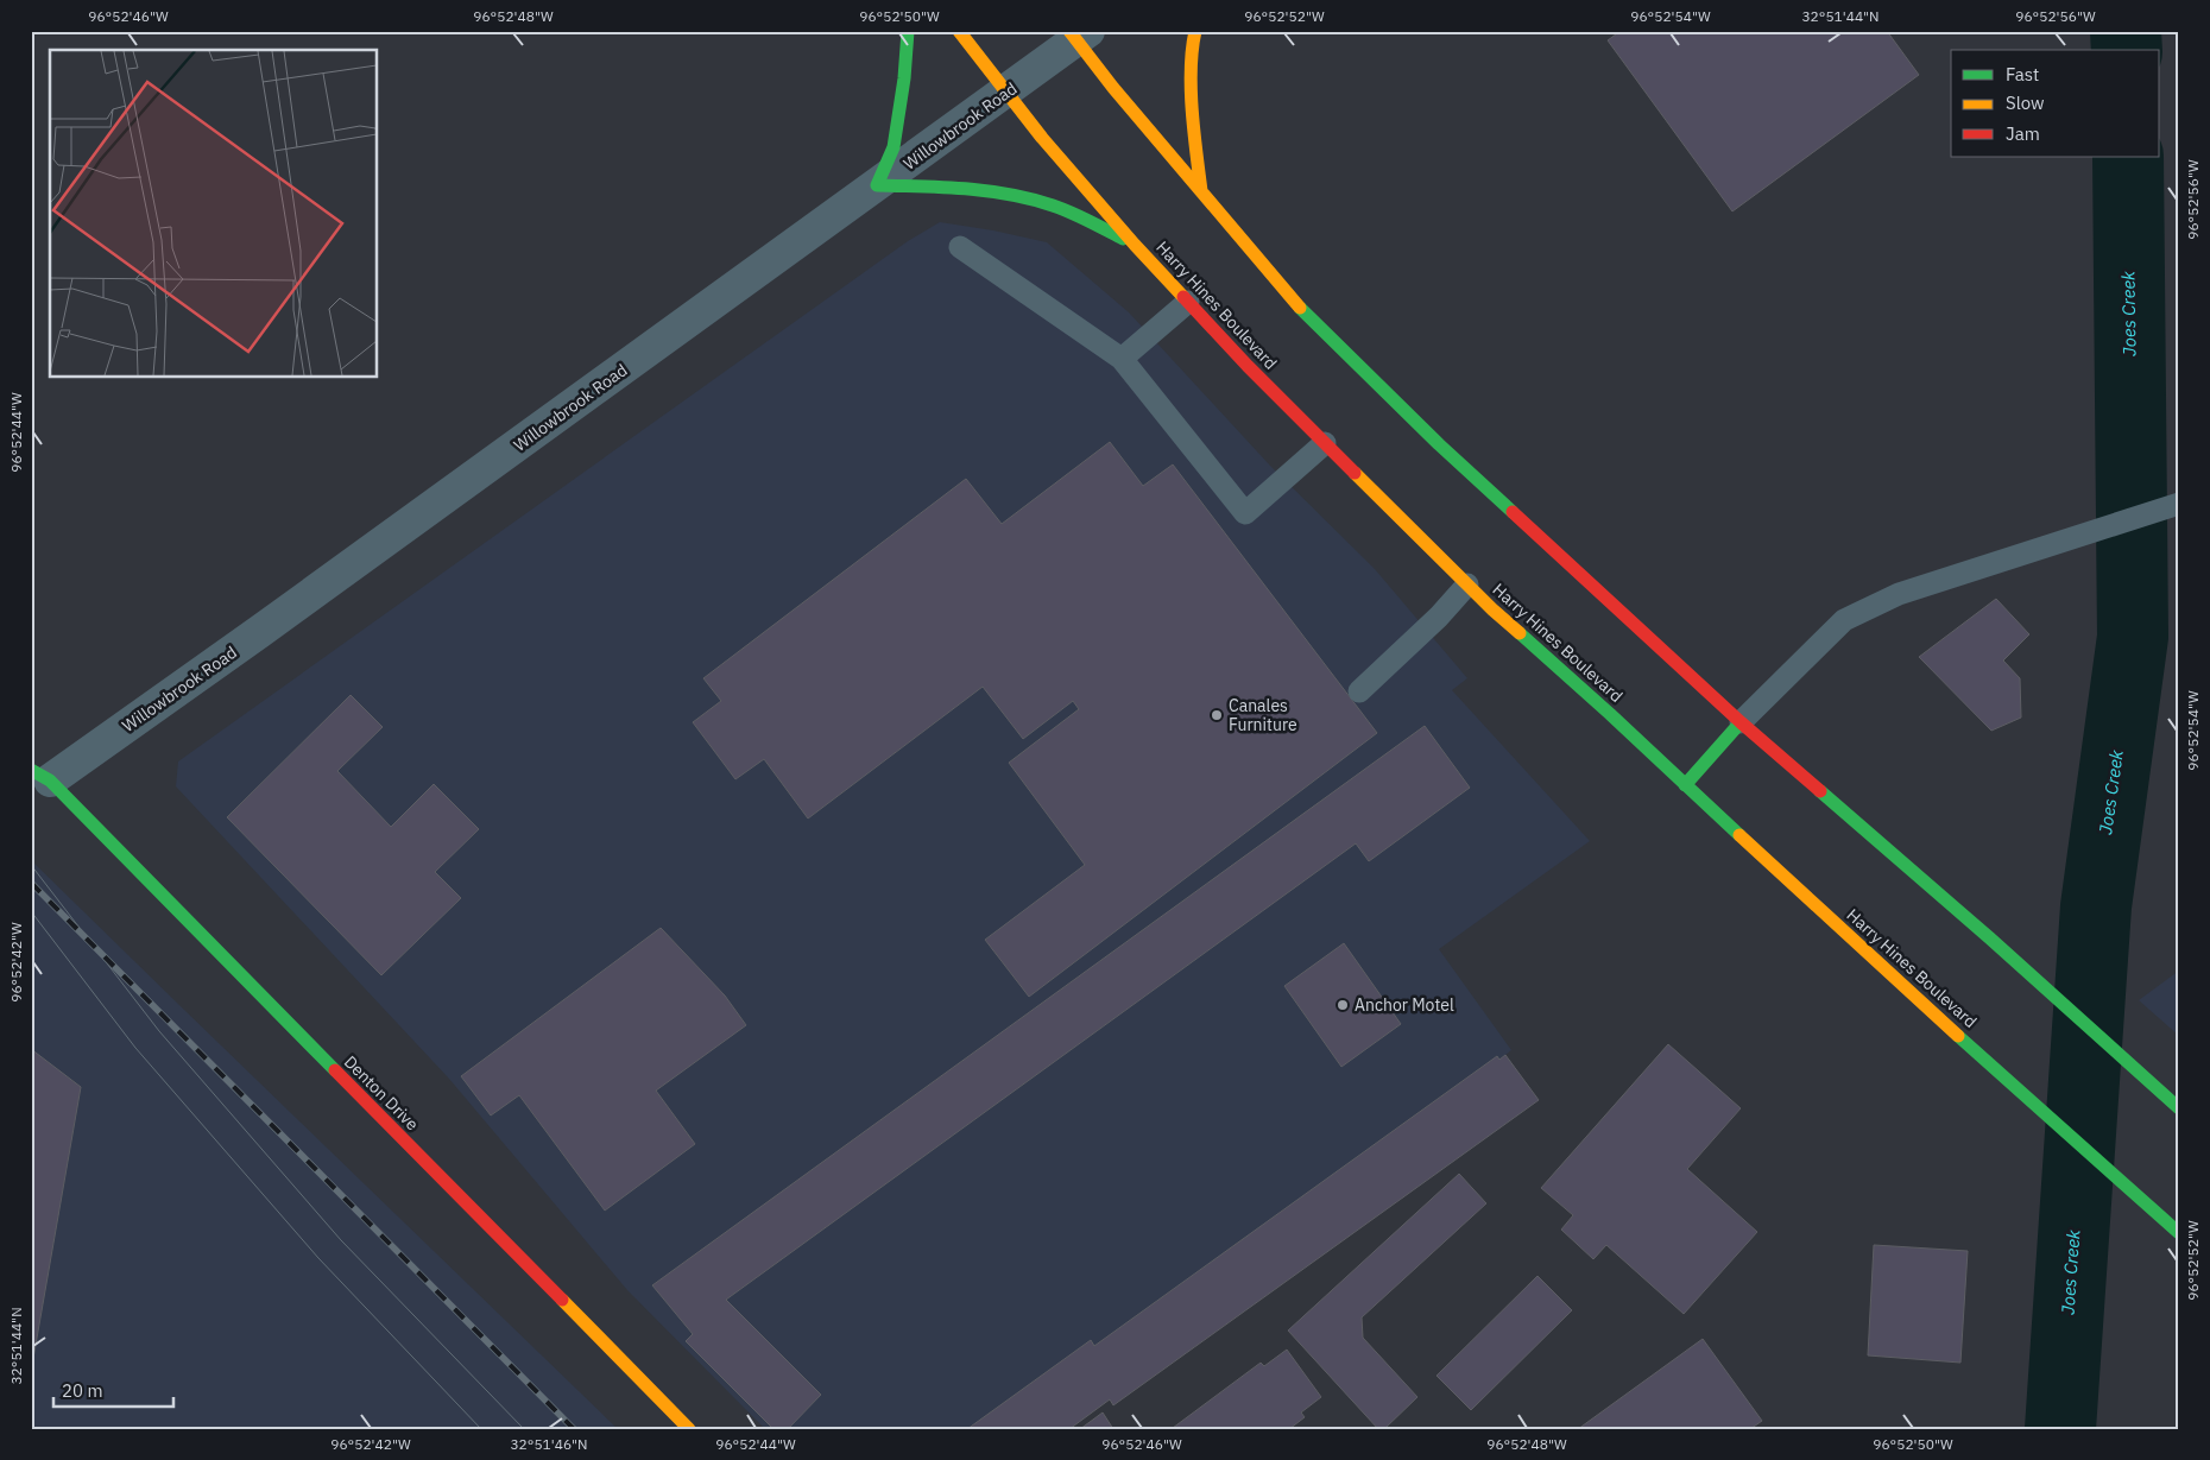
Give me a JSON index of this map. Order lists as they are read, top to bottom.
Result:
{
  "streets": {
    "main road": ["Harry Hines Boulevard", "Denton Drive"],
    "street": ["Willowbrook Road"]
  },
  "crossings": [
    ["Willowbrook Road", "Harry Hines Boulevard"],
    ["Willowbrook Road", "Denton Drive"]
  ],
  "water": ["Joes Creek"],
  "places": ["Canales Furniture", "Anchor Motel"],
  "legend": ["Fast", "Slow", "Jam"],
  "scale_bar": "20 m",
  "coordinates": [
    "96°52'46\"W",
    "96°52'48\"W",
    "96°52'50\"W",
    "96°52'52\"W",
    "96°52'54\"W",
    "32°51'44\"N",
    "96°52'56\"W",
    "96°52'44\"W",
    "96°52'42\"W",
    "32°51'46\"N"
  ]
}
